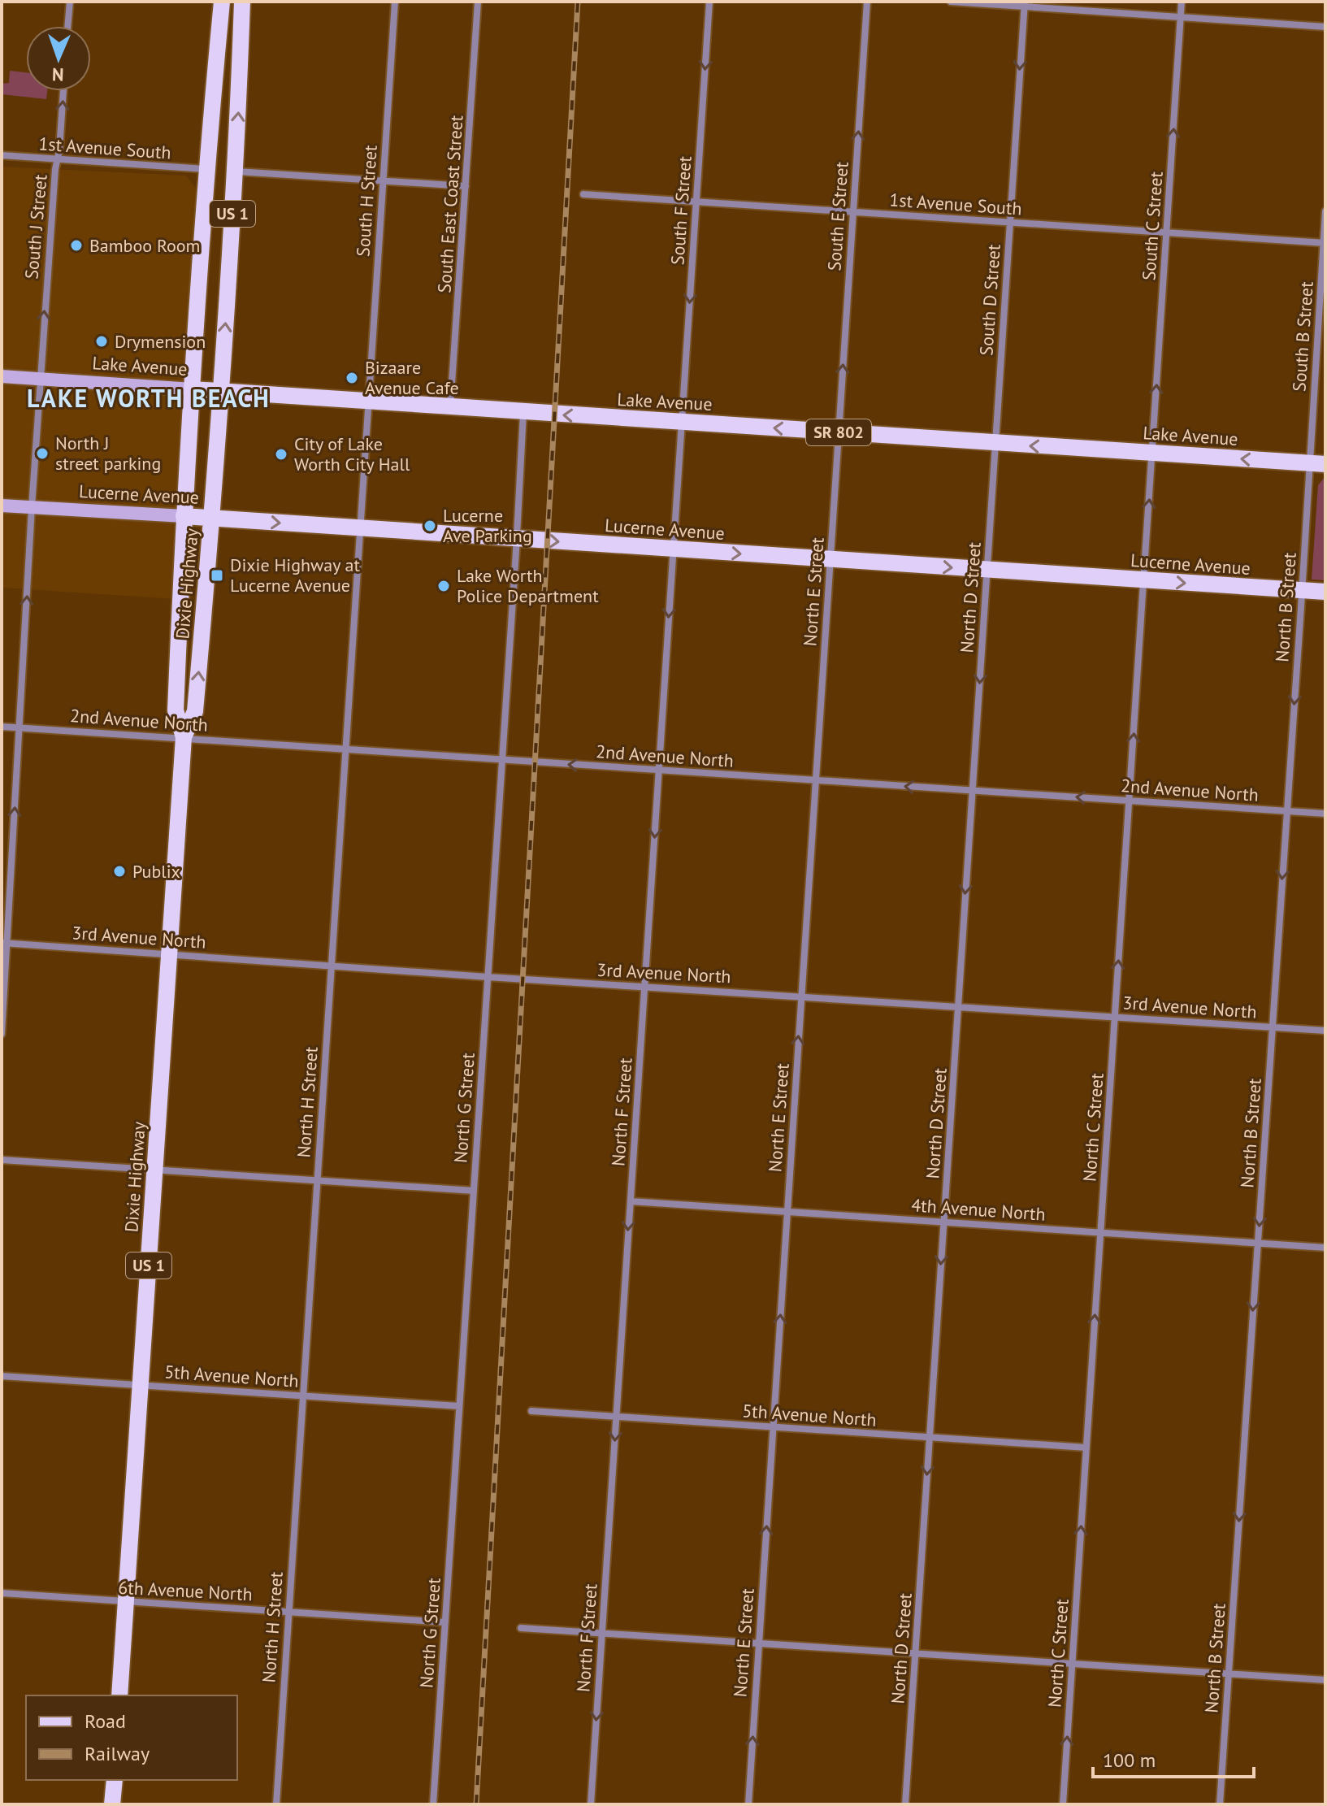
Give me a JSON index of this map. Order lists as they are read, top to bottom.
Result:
{
  "streets": {
    "main road": [
      "US 1",
      "Lake Avenue",
      "SR 802",
      "Lucerne Avenue",
      "Dixie Highway"
    ],
    "street": [
      "1st Avenue South",
      "South H Street",
      "South East Coast Street",
      "South F Street",
      "South E Street",
      "South C Street",
      "South J Street",
      "South D Street",
      "South B Street",
      "North E Street",
      "North D Street",
      "North B Street",
      "2nd Avenue North",
      "3rd Avenue North",
      "North H Street",
      "North G Street",
      "North F Street",
      "North C Street",
      "4th Avenue North",
      "5th Avenue North",
      "6th Avenue North"
    ]
  },
  "crossings": [
    ["1st Avenue South", "South F Street"],
    ["1st Avenue South", "South E Street"],
    ["1st Avenue South", "South C Street"],
    ["1st Avenue South", "South J Street"],
    ["1st Avenue South", "South D Street"],
    ["1st Avenue South", "South B Street"],
    ["1st Avenue South", "Dixie Highway"],
    ["South H Street", "Lake Avenue"],
    ["South H Street", "North H Street"],
    ["South East Coast Street", "Lake Avenue"],
    ["South F Street", "Lake Avenue"],
    ["South F Street", "North F Street"],
    ["South E Street", "Lake Avenue"],
    ["South E Street", "North E Street"],
    ["South C Street", "Lake Avenue"],
    ["South C Street", "North C Street"],
    ["South J Street", "Lake Avenue"],
    ["South J Street", "Lucerne Avenue"],
    ["South J Street", "2nd Avenue North"],
    ["South J Street", "3rd Avenue North"],
    ["South D Street", "Lake Avenue"],
    ["South D Street", "North D Street"],
    ["South B Street", "Lake Avenue"],
    ["South B Street", "North B Street"],
    ["Lake Avenue", "Dixie Highway"],
    ["Lake Avenue", "North E Street"],
    ["Lake Avenue", "North D Street"],
    ["Lake Avenue", "North B Street"],
    ["Lake Avenue", "North H Street"],
    ["Lake Avenue", "North G Street"],
    ["Lake Avenue", "North F Street"],
    ["Lake Avenue", "North C Street"],
    ["Lucerne Avenue", "Dixie Highway"],
    ["Lucerne Avenue", "North E Street"],
    ["Lucerne Avenue", "North D Street"],
    ["Lucerne Avenue", "North B Street"],
    ["Lucerne Avenue", "North H Street"],
    ["Lucerne Avenue", "North G Street"],
    ["Lucerne Avenue", "North F Street"],
    ["Lucerne Avenue", "North C Street"],
    ["Dixie Highway", "2nd Avenue North"],
    ["Dixie Highway", "3rd Avenue North"],
    ["Dixie Highway", "5th Avenue North"],
    ["Dixie Highway", "6th Avenue North"],
    ["North E Street", "2nd Avenue North"],
    ["North E Street", "3rd Avenue North"],
    ["North E Street", "4th Avenue North"],
    ["North E Street", "5th Avenue North"],
    ["North D Street", "2nd Avenue North"],
    ["North D Street", "3rd Avenue North"],
    ["North D Street", "4th Avenue North"],
    ["North D Street", "5th Avenue North"],
    ["North B Street", "2nd Avenue North"],
    ["North B Street", "3rd Avenue North"],
    ["North B Street", "4th Avenue North"],
    ["2nd Avenue North", "North H Street"],
    ["2nd Avenue North", "North G Street"],
    ["2nd Avenue North", "North F Street"],
    ["2nd Avenue North", "North C Street"],
    ["3rd Avenue North", "North H Street"],
    ["3rd Avenue North", "North G Street"],
    ["3rd Avenue North", "North F Street"],
    ["3rd Avenue North", "North C Street"],
    ["North H Street", "5th Avenue North"],
    ["North H Street", "6th Avenue North"],
    ["North G Street", "5th Avenue North"],
    ["North G Street", "6th Avenue North"],
    ["North F Street", "4th Avenue North"],
    ["North F Street", "5th Avenue North"],
    ["North C Street", "4th Avenue North"],
    ["North C Street", "5th Avenue North"]
  ],
  "one_way": [
    "South F Street",
    "South E Street",
    "South C Street",
    "South J Street",
    "South D Street",
    "Lake Avenue",
    "Lucerne Avenue",
    "North E Street",
    "North D Street",
    "North B Street",
    "2nd Avenue North",
    "North F Street",
    "North C Street"
  ],
  "districts": ["LAKE WORTH BEACH"],
  "places": {
    "other": [
      "Bamboo Room",
      "Drymension",
      "Bizaare Avenue Cafe",
      "North J street parking",
      "City of Lake Worth City Hall",
      "Lucerne Ave Parking",
      "Lake Worth Police Department",
      "Publix"
    ],
    "transit": ["Dixie Highway at Lucerne Avenue"]
  },
  "legend": ["Road", "Railway"],
  "scale_bar": "100 m",
  "north": "bottom"
}
